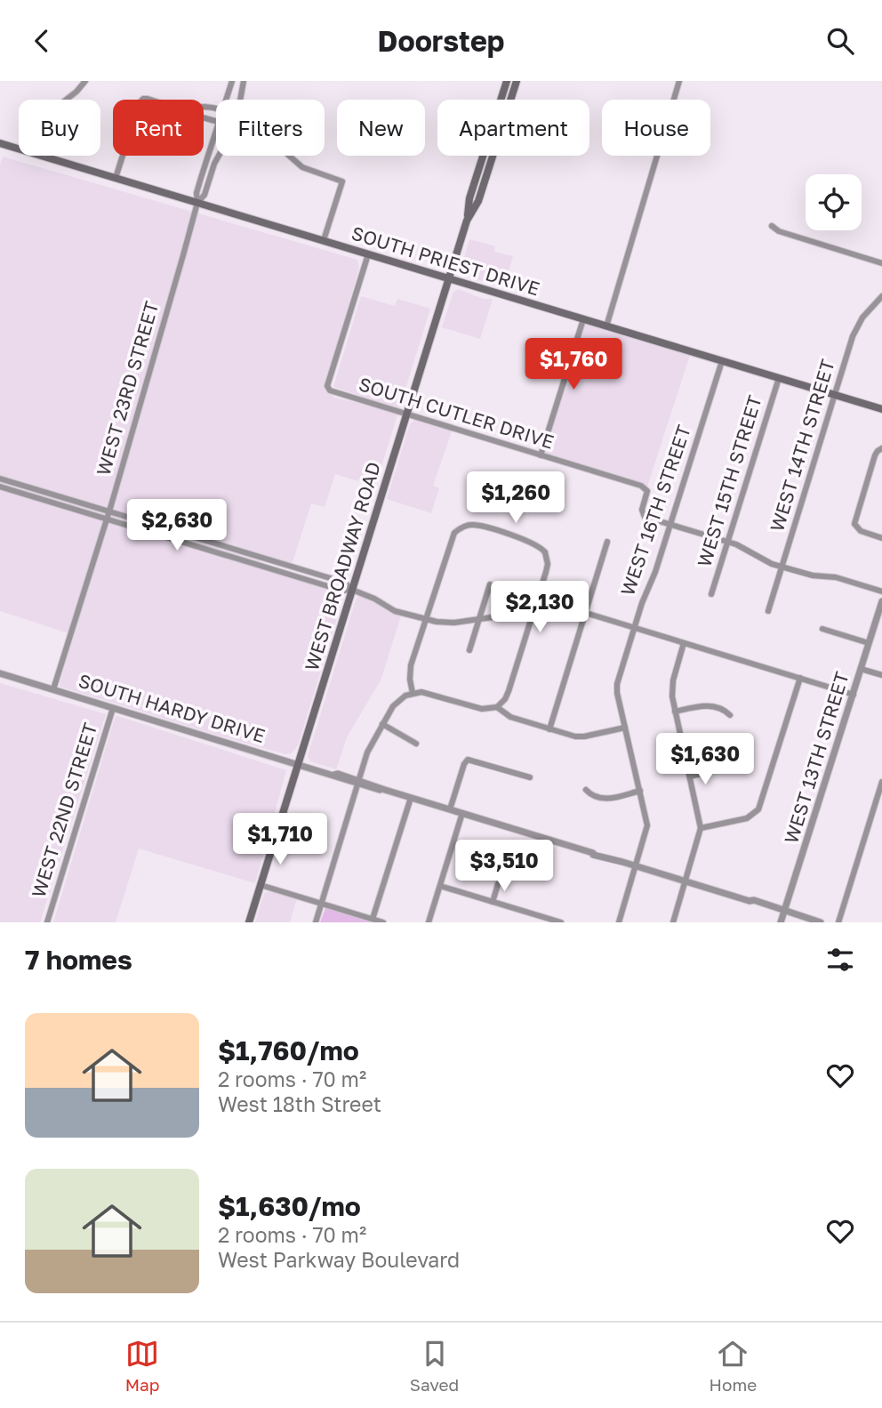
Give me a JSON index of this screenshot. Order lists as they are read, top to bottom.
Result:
{
  "streets": {
    "main road": ["SOUTH PRIEST DRIVE", "WEST BROADWAY ROAD"],
    "street": [
      "WEST 23RD STREET",
      "SOUTH CUTLER DRIVE",
      "WEST 14TH STREET",
      "WEST 15TH STREET",
      "WEST 16TH STREET",
      "SOUTH HARDY DRIVE",
      "WEST 13TH STREET",
      "WEST 22ND STREET"
    ]
  },
  "crossings": [
    ["SOUTH PRIEST DRIVE", "WEST 23RD STREET"],
    ["SOUTH PRIEST DRIVE", "SOUTH CUTLER DRIVE"],
    ["SOUTH PRIEST DRIVE", "WEST 14TH STREET"],
    ["SOUTH PRIEST DRIVE", "WEST 15TH STREET"],
    ["SOUTH PRIEST DRIVE", "WEST 16TH STREET"],
    ["SOUTH PRIEST DRIVE", "WEST BROADWAY ROAD"],
    ["WEST 23RD STREET", "SOUTH HARDY DRIVE"],
    ["SOUTH CUTLER DRIVE", "WEST 16TH STREET"],
    ["SOUTH CUTLER DRIVE", "WEST BROADWAY ROAD"],
    ["WEST 16TH STREET", "SOUTH HARDY DRIVE"],
    ["WEST BROADWAY ROAD", "SOUTH HARDY DRIVE"],
    ["SOUTH HARDY DRIVE", "WEST 13TH STREET"],
    ["SOUTH HARDY DRIVE", "WEST 22ND STREET"]
  ],
  "page": {
    "header": "Doorstep",
    "chip": [
      "Buy",
      "Rent",
      "Filters",
      "New",
      "Apartment",
      "House"
    ],
    "price": [
      "$1,760",
      "$1,260",
      "$2,630",
      "$2,130",
      "$1,630",
      "$1,710",
      "$3,510"
    ],
    "heading": "7 homes",
    "list": [
      {
        "name": "$1,760/mo",
        "note": "2 rooms · 70 m² · West 18th Street"
      },
      {
        "name": "$1,630/mo",
        "note": "2 rooms · 70 m² · West Parkway Boulevard"
      }
    ],
    "tabs": ["Map", "Saved", "Home"]
  }
}
